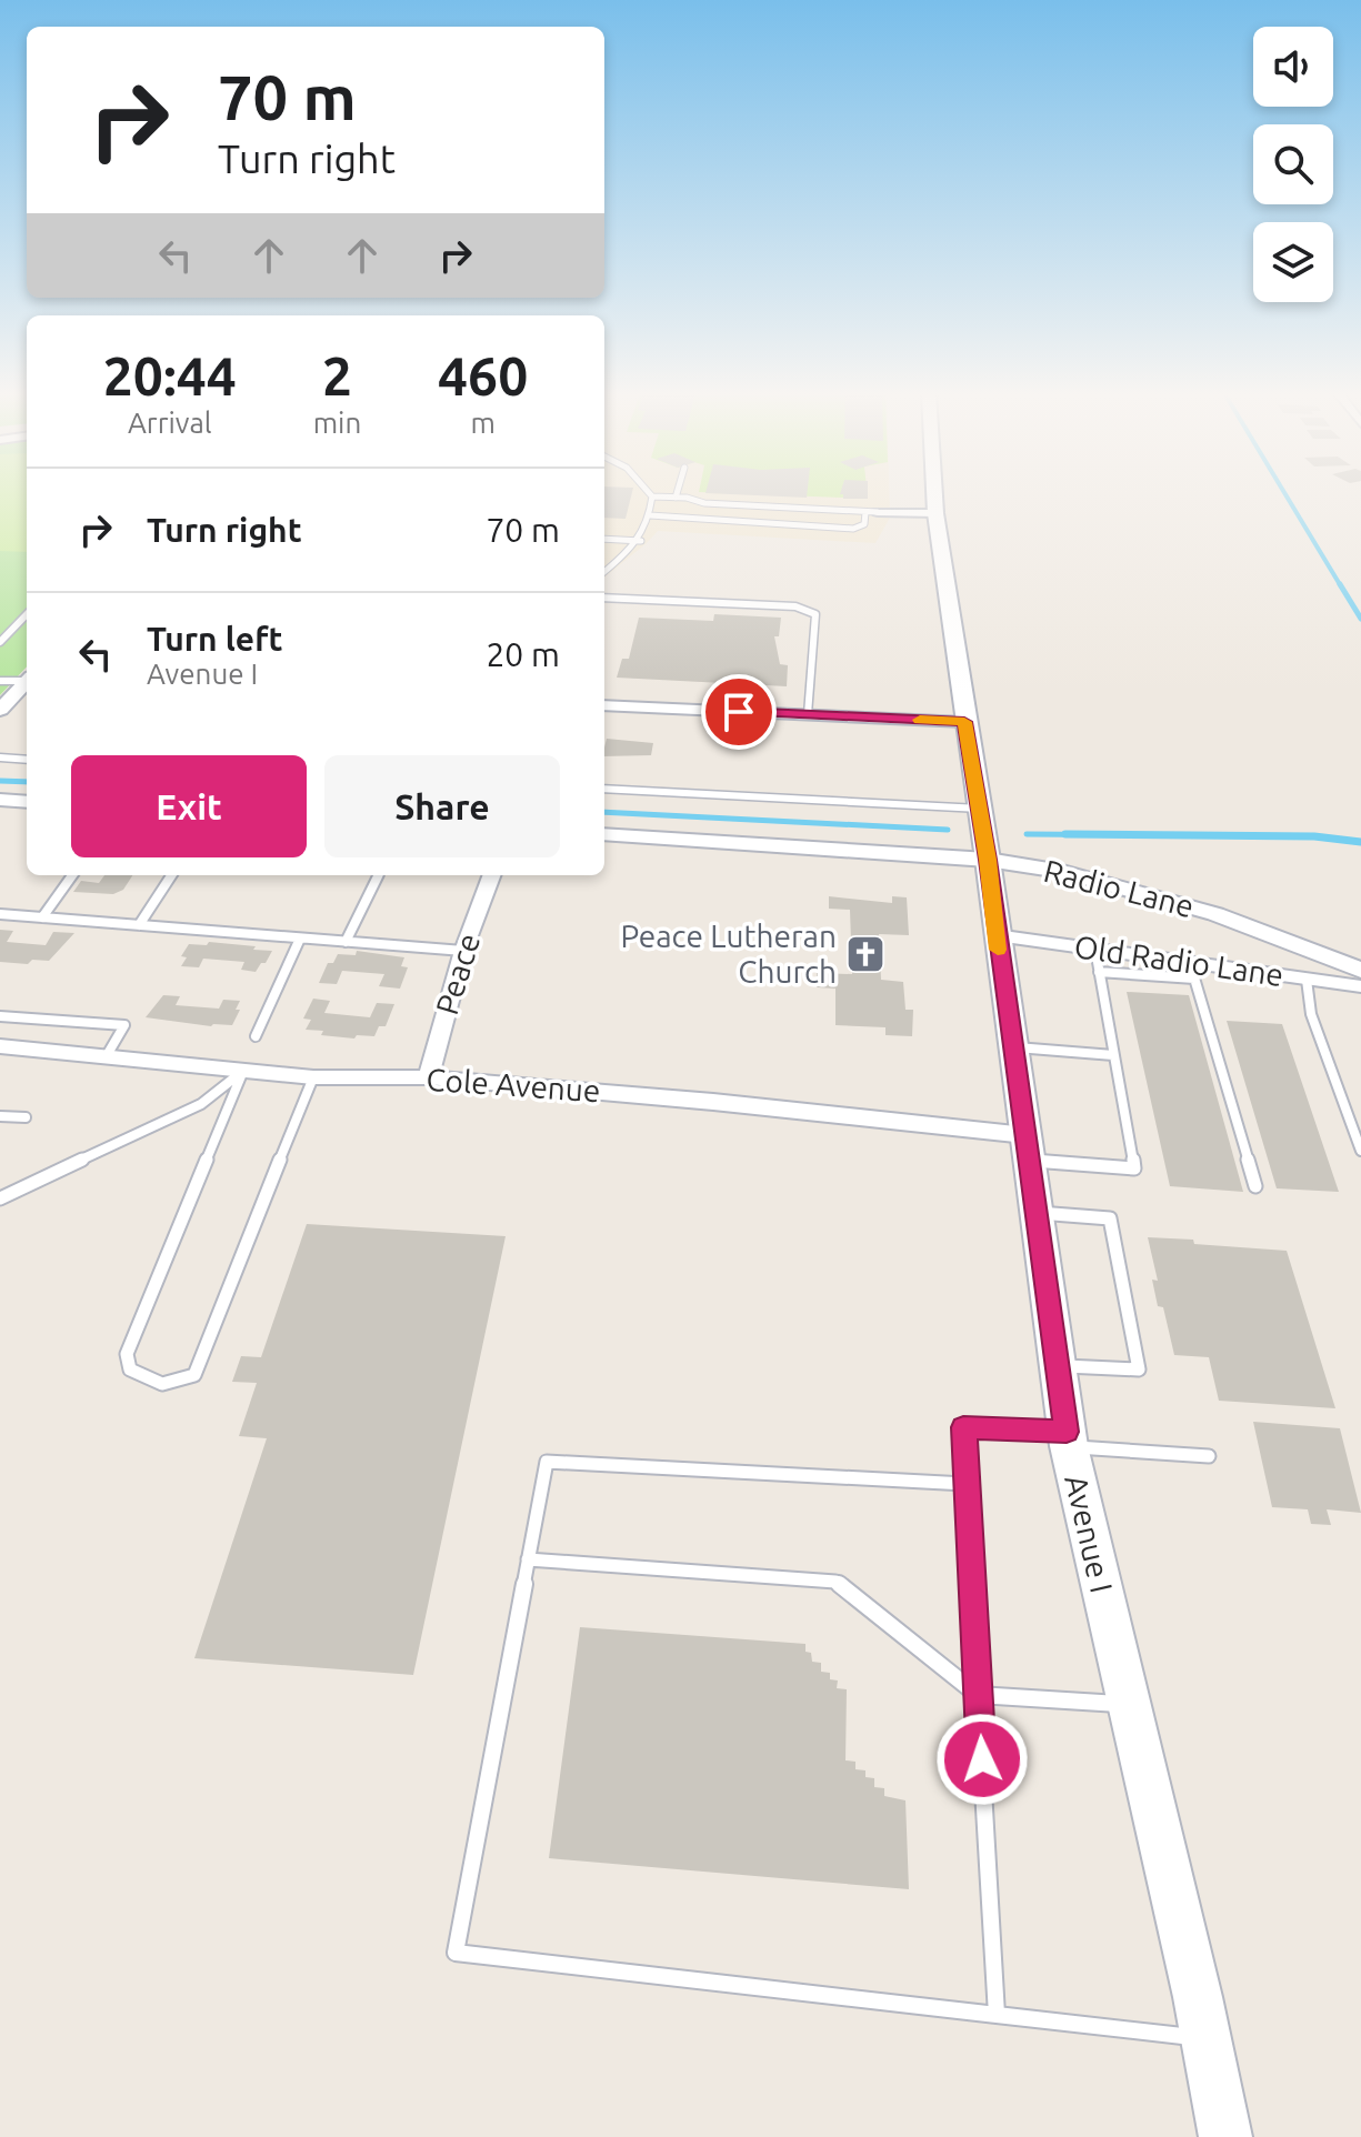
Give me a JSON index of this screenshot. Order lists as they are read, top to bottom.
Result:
{
  "streets": {
    "main road": ["Avenue I"],
    "street": [
      "Radio Lane",
      "Old Radio Lane",
      "Peace",
      "Cole Avenue"
    ]
  },
  "crossings": [
    ["Radio Lane", "Avenue I"],
    ["Old Radio Lane", "Avenue I"],
    ["Peace", "Cole Avenue"],
    ["Cole Avenue", "Avenue I"]
  ],
  "places": {
    "church": ["Peace Lutheran Church"]
  },
  "page": {
    "turn": ["70 m", "Turn right"],
    "eta": [
      "20:44",
      "Arrival",
      "2",
      "min",
      "460",
      "m"
    ],
    "list": [
      {
        "name": "Turn right",
        "value": "70 m"
      },
      {
        "name": "Turn left",
        "note": "Avenue I",
        "value": "20 m"
      }
    ],
    "buttons": ["Exit", "Share"]
  }
}
